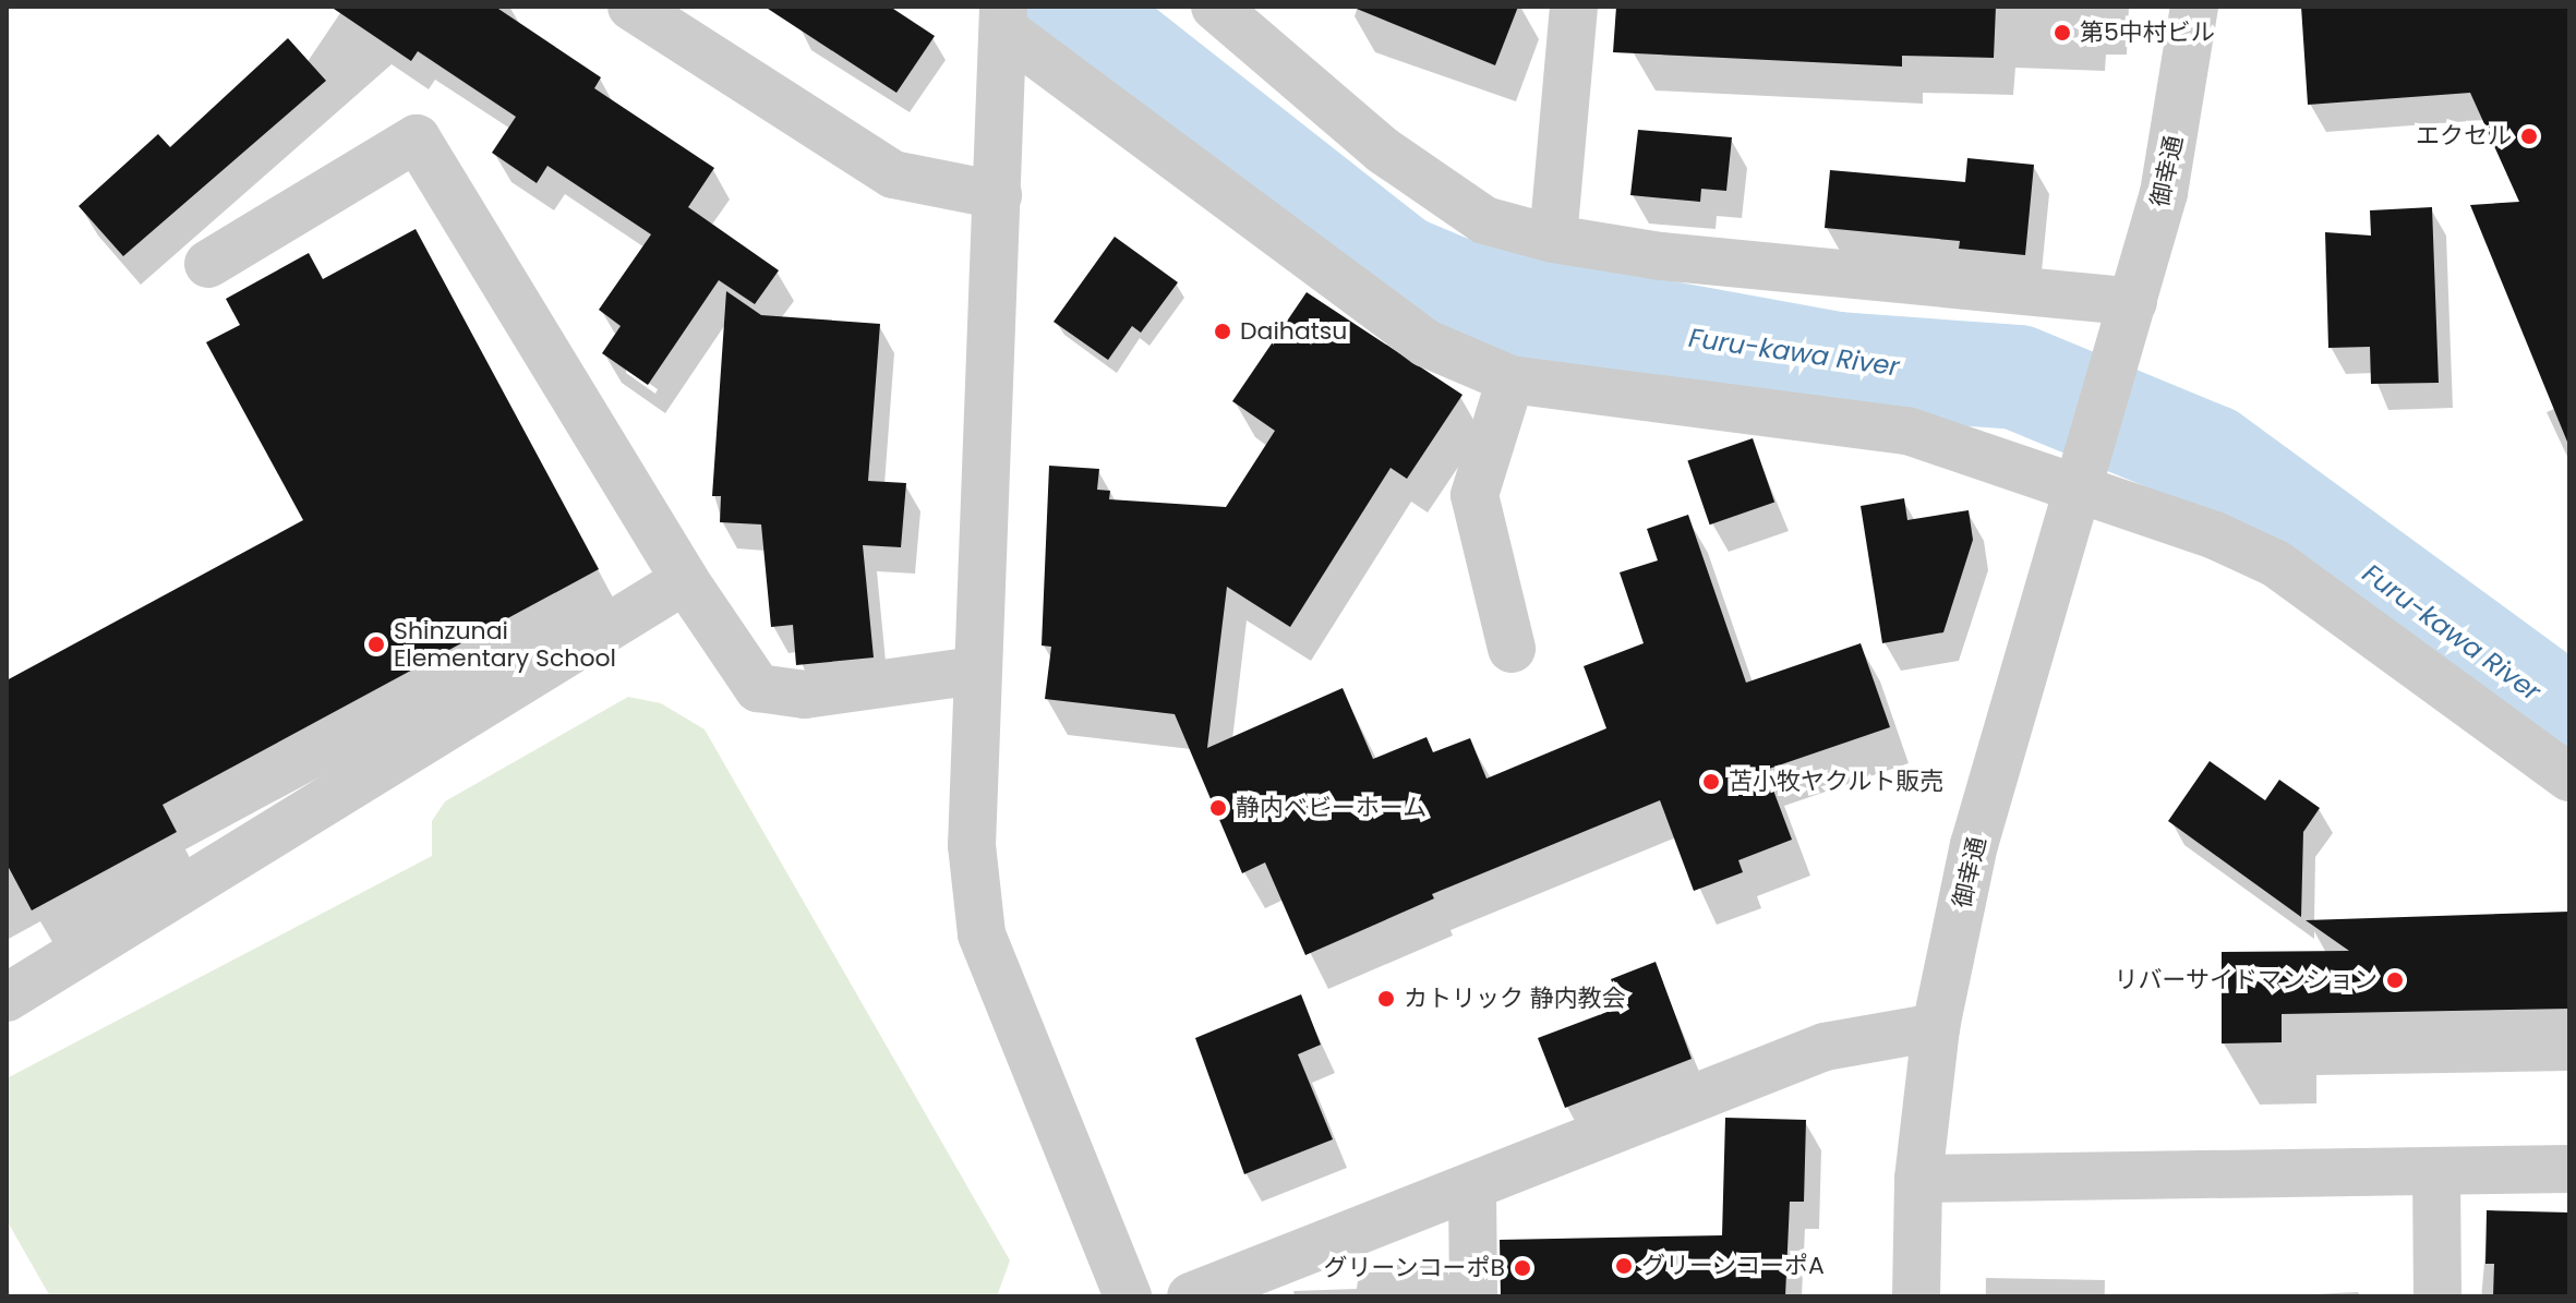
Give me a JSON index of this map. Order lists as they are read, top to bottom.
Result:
{
  "streets": {
    "street": ["御幸通"]
  },
  "water": ["Furu-kawa River"],
  "places": [
    "第5中村ビル",
    "エクセル",
    "Daihatsu",
    "Shinzunai Elementary School",
    "苫小牧ヤクルト販売",
    "静内ベビーホーム",
    "リバーサイドマンション",
    "カトリック 静内教会",
    "グリーンコーポA",
    "グリーンコーポB"
  ]
}
